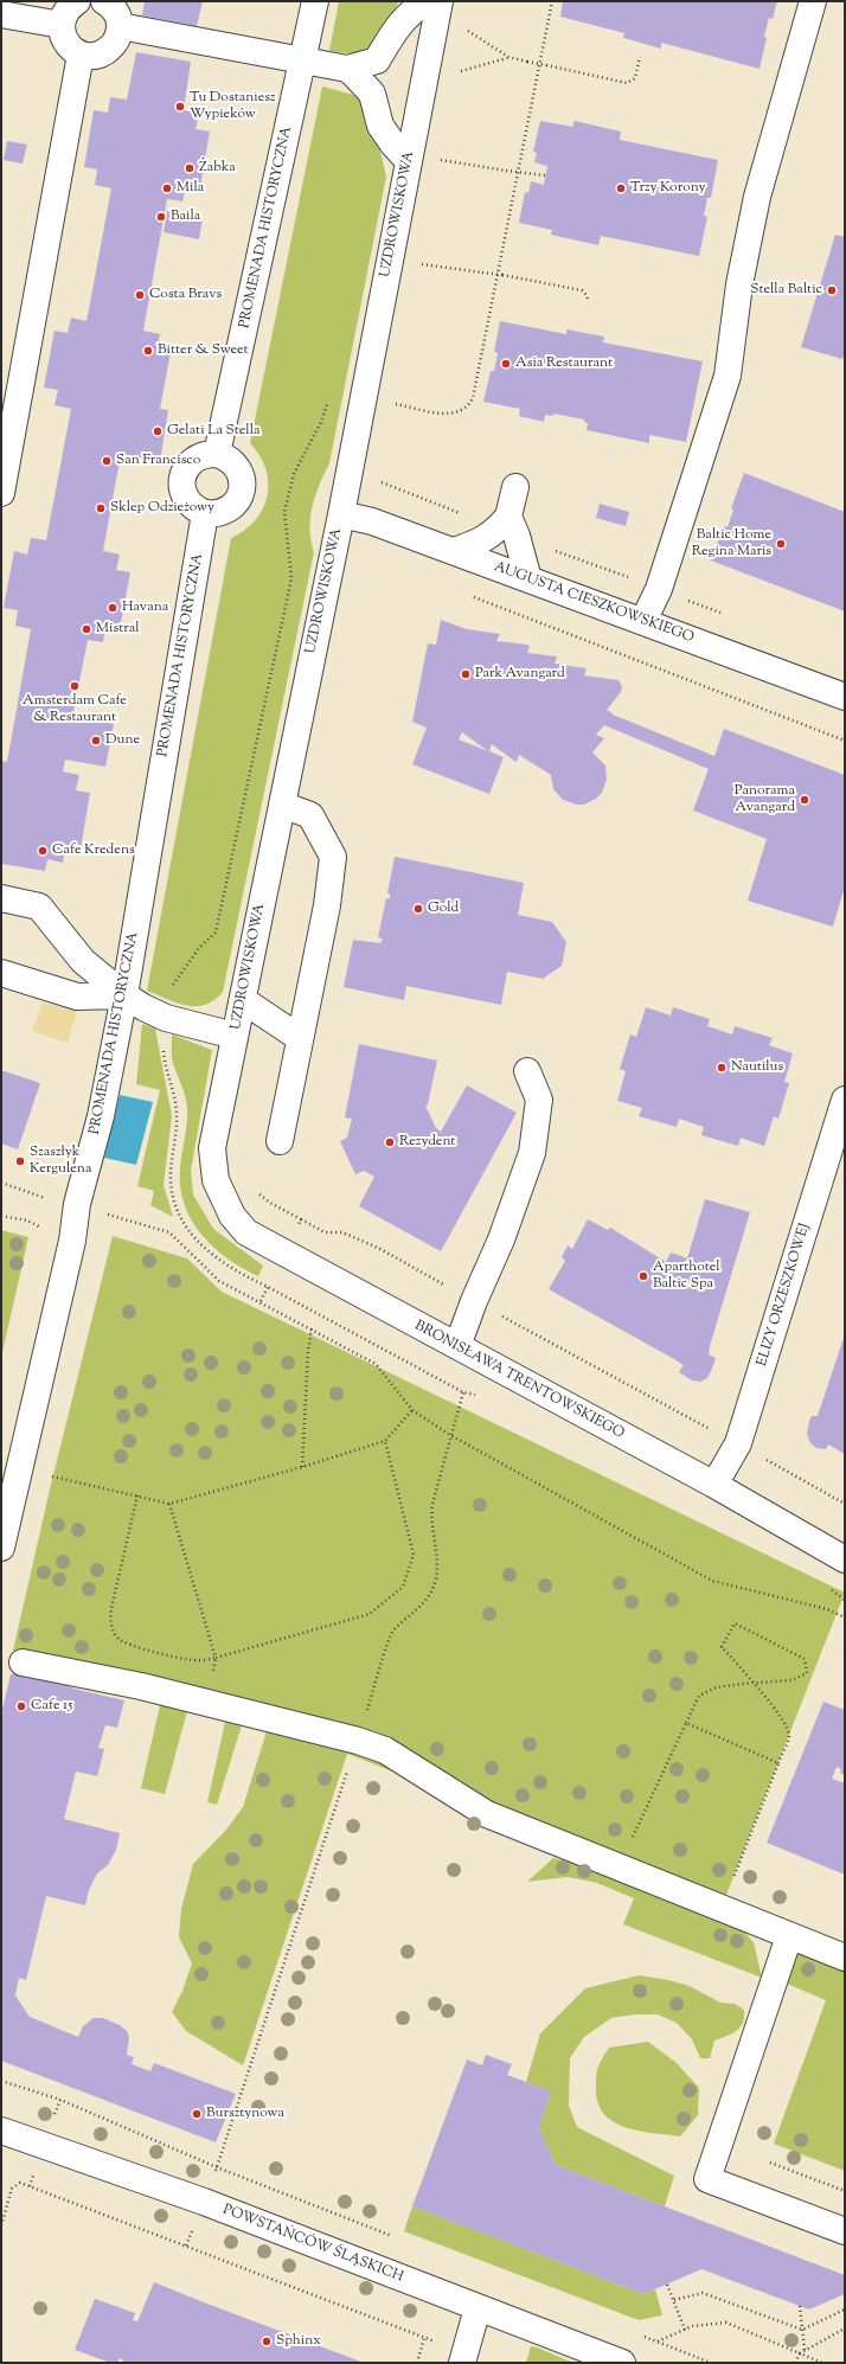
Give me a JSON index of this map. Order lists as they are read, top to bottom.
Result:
{
  "streets": {
    "street": [
      "UZDROWISKOWA",
      "PROMENADA HISTORYCZNA",
      "AUGUSTA CIESZKOWSKIEGO",
      "ELIZY ORZESZKOWEJ",
      "BRONISŁAWA TRENTOWSKIEGO",
      "POWSTAŃCÓW ŚLĄSKICH"
    ]
  },
  "crossings": [
    ["UZDROWISKOWA", "AUGUSTA CIESZKOWSKIEGO"],
    ["UZDROWISKOWA", "BRONISŁAWA TRENTOWSKIEGO"],
    ["ELIZY ORZESZKOWEJ", "BRONISŁAWA TRENTOWSKIEGO"]
  ],
  "places": [
    "Tu Dostaniesz Wypieków",
    "Żabka",
    "Mila",
    "Trzy Korony",
    "Baila",
    "Stella Baltic",
    "Costa Bravs",
    "Bitter & Sweet",
    "Asia Restaurant",
    "Gelati La Stella",
    "San Francisco",
    "Sklep Odzieżowy",
    "Baltic Home Regina Maris",
    "Havana",
    "Mistral",
    "Park Avangard",
    "Amsterdam Cafe & Restaurant",
    "Dune",
    "Panorama Avangard",
    "Cafe Kredens",
    "Gold",
    "Nautilus",
    "Rezydent",
    "Szaszłyk Kergulena",
    "Aparthotel Baltic Spa",
    "Cafe 15",
    "Bursztynowa",
    "Sphinx"
  ]
}
